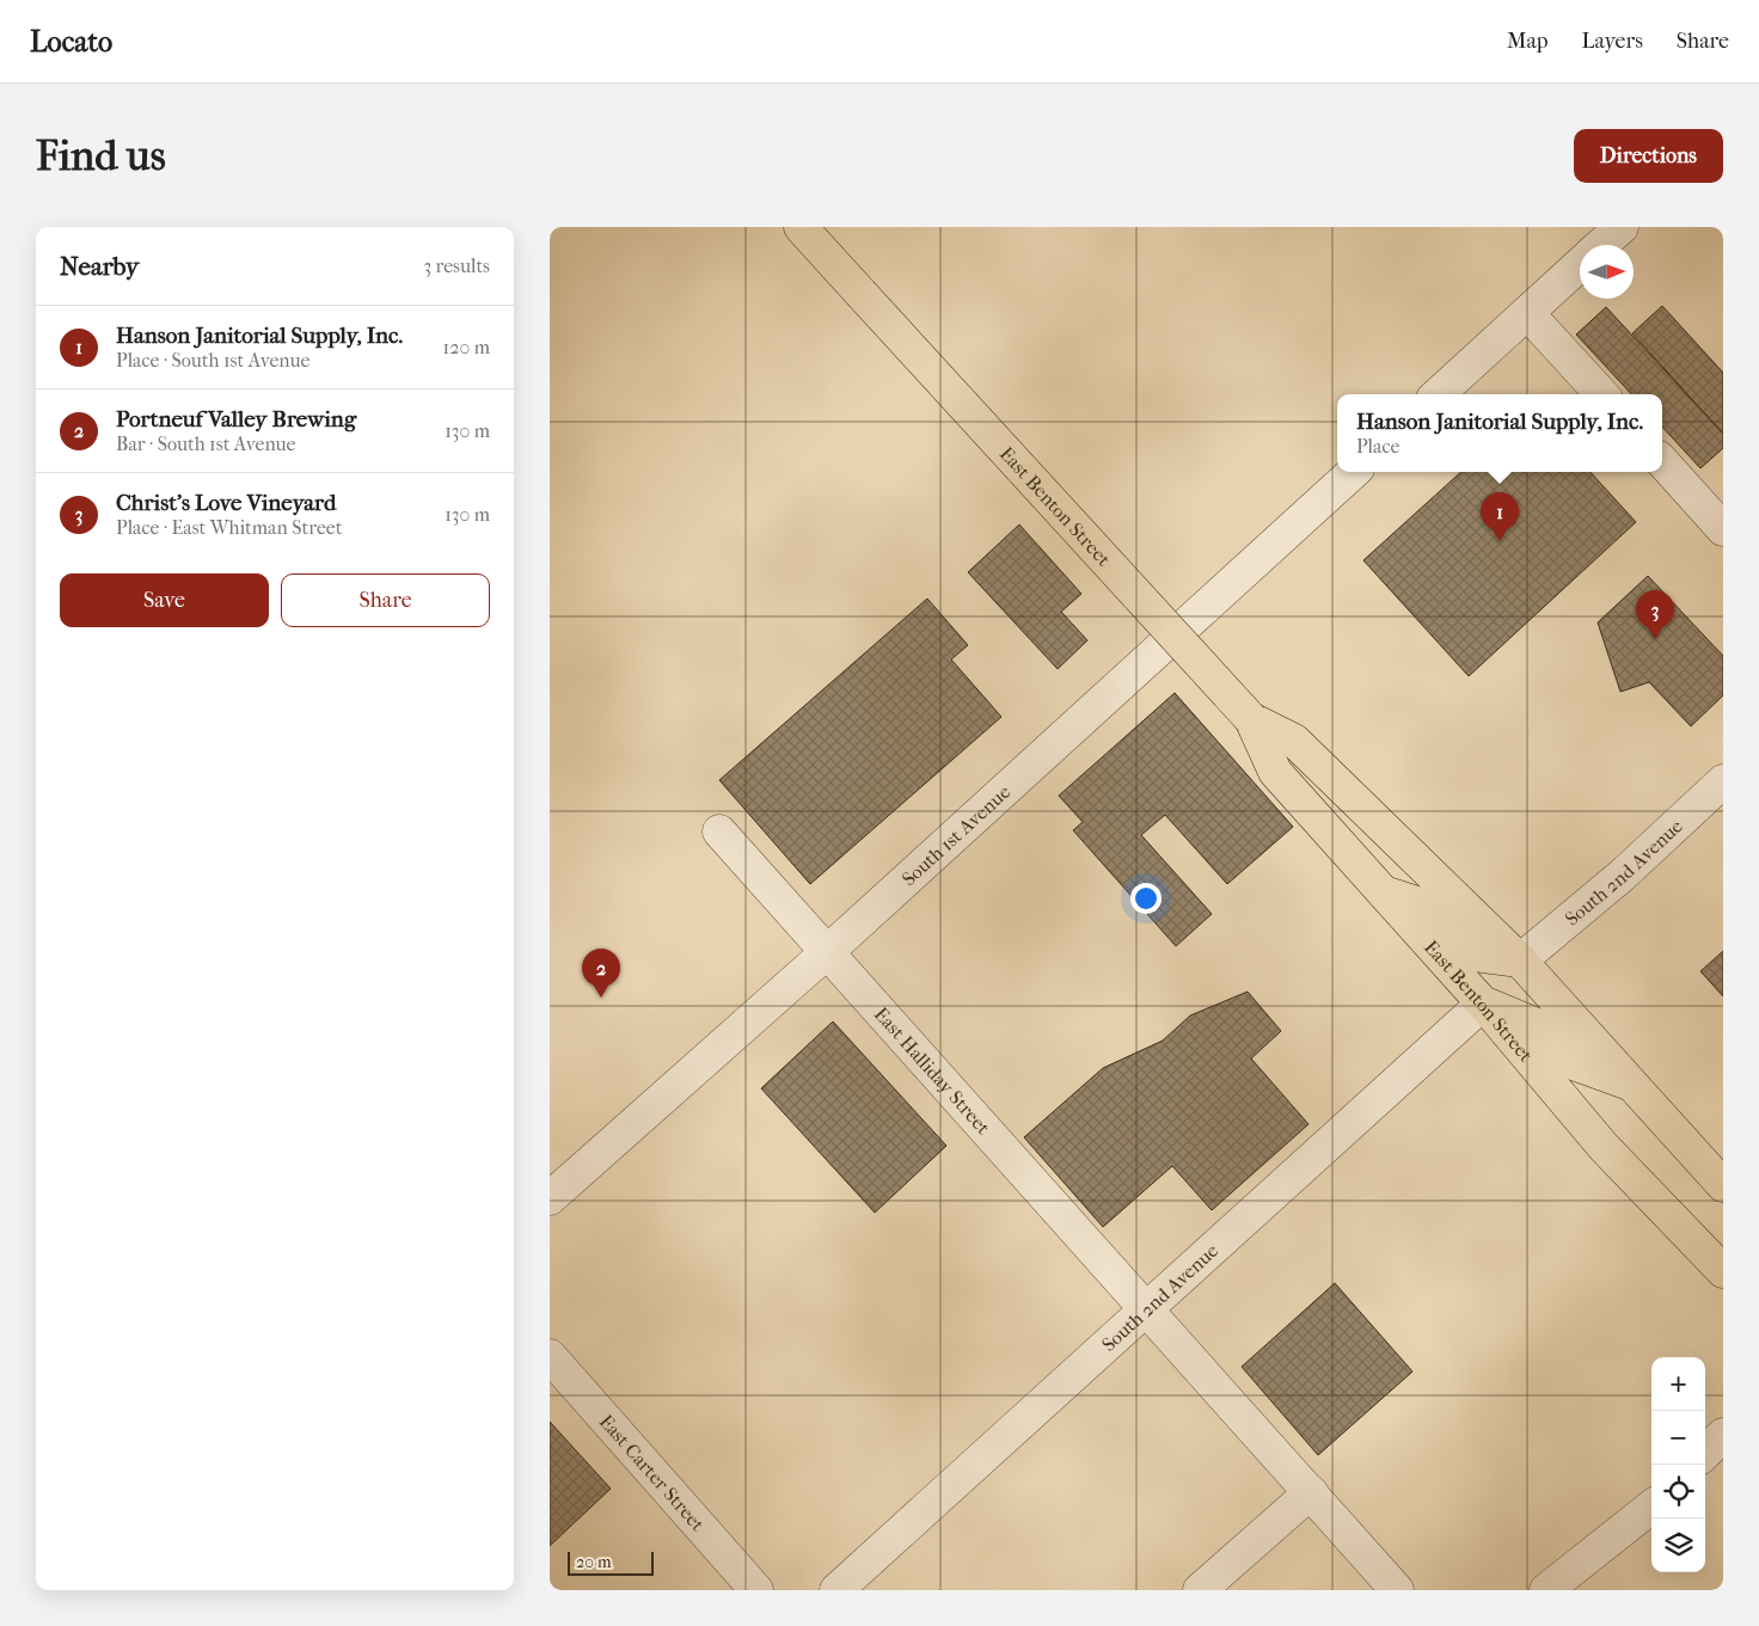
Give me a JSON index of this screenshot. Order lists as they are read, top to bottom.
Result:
{
  "streets": {
    "main road": ["East Benton Street"],
    "street": [
      "South 1st Avenue",
      "South 2nd Avenue",
      "East Halliday Street",
      "East Carter Street"
    ]
  },
  "crossings": [
    ["East Benton Street", "South 2nd Avenue"],
    ["South 1st Avenue", "East Halliday Street"],
    ["South 2nd Avenue", "East Halliday Street"]
  ],
  "scale_bar": "20 m",
  "north": "right",
  "page": {
    "header": "Locato",
    "nav": ["Map", "Layers", "Share"],
    "buttons": [
      "Directions",
      ["Save", "Share"]
    ],
    "title": "Find us",
    "heading": ["Nearby", "3 results"],
    "list": [
      {
        "mark": "1",
        "name": "Hanson Janitorial Supply, Inc.",
        "note": "Place · South 1st Avenue",
        "value": "120 m"
      },
      {
        "mark": "2",
        "name": "Portneuf Valley Brewing",
        "note": "Bar · South 1st Avenue",
        "value": "130 m"
      },
      {
        "mark": "3",
        "name": "Christ's Love Vineyard",
        "note": "Place · East Whitman Street",
        "value": "130 m"
      }
    ],
    "popup": ["Hanson Janitorial Supply, Inc.", "Place"],
    "pins": ["1", "3", "2"],
    "map_buttons": ["+", "−"],
    "scale": "20 m"
  }
}
